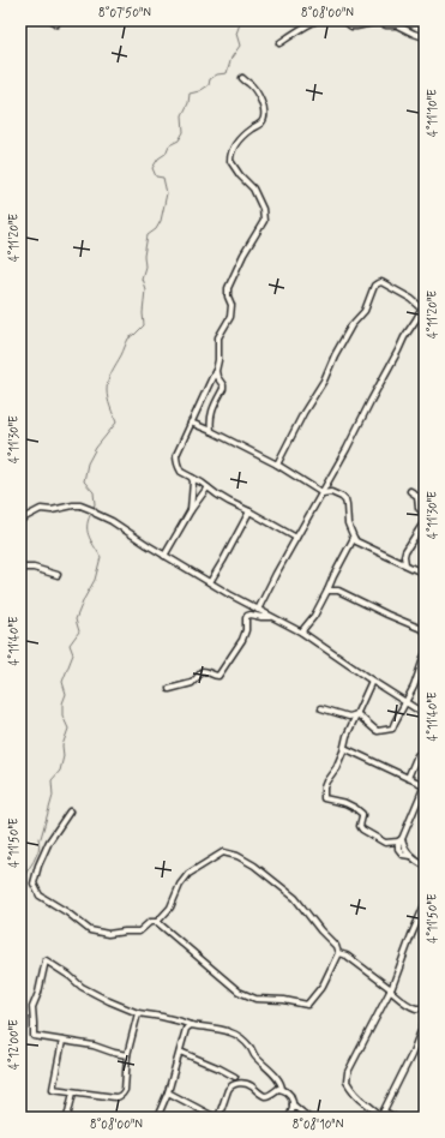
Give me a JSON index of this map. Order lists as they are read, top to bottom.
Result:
{
  "coordinates": [
    "8°07'50\"N",
    "8°08'00\"N",
    "4°11'10\"E",
    "4°11'20\"E",
    "4°11'30\"E",
    "4°11'40\"E",
    "4°11'50\"E",
    "4°12'00\"E",
    "8°08'10\"N"
  ]
}
